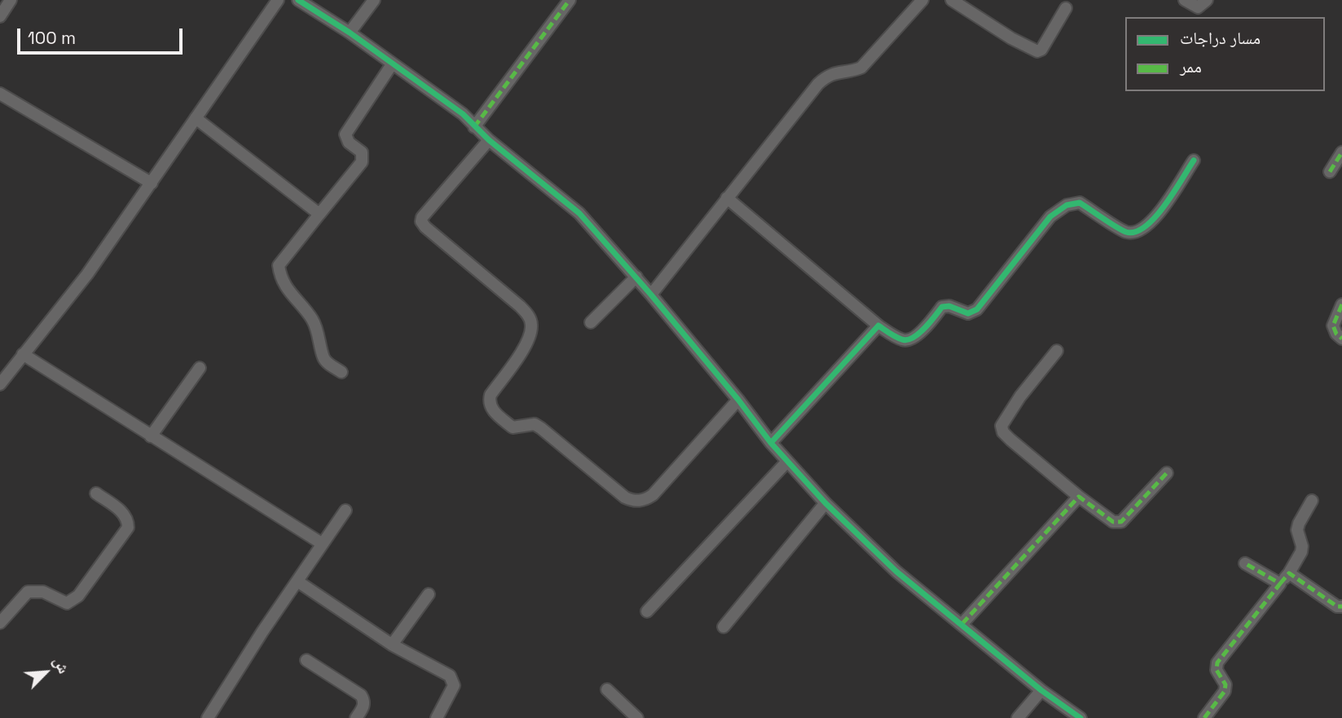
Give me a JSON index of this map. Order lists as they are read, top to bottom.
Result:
{
  "legend": ["مسار دراجات", "ممر"],
  "scale_bar": "100 m",
  "north": "top right"
}
